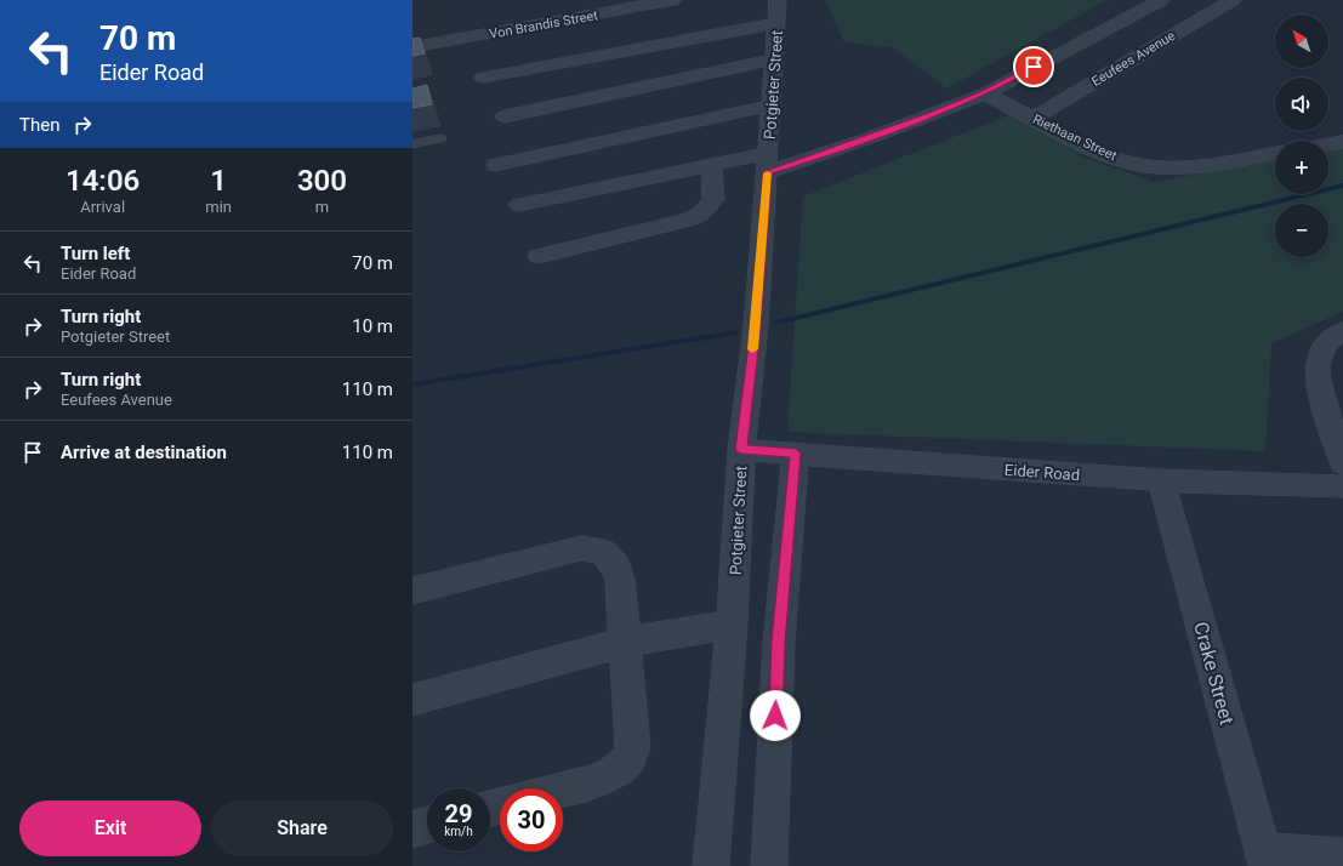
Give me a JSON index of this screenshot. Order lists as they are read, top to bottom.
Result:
{
  "streets": {
    "street": [
      "Von Brandis Street",
      "Eeufees Avenue",
      "Potgieter Street",
      "Riethaan Street",
      "Eider Road",
      "Crake Street"
    ]
  },
  "crossings": [
    ["Eeufees Avenue", "Riethaan Street"],
    ["Potgieter Street", "Eider Road"],
    ["Eider Road", "Crake Street"]
  ],
  "north": "top left",
  "page": {
    "turn": ["70 m", "Eider Road"],
    "map_buttons": ["+", "−"],
    "then": "Then",
    "eta": [
      "14:06",
      "Arrival",
      "1",
      "min",
      "300",
      "m"
    ],
    "list": [
      {
        "name": "Turn left",
        "note": "Eider Road",
        "value": "70 m"
      },
      {
        "name": "Turn right",
        "note": "Potgieter Street",
        "value": "10 m"
      },
      {
        "name": "Turn right",
        "note": "Eeufees Avenue",
        "value": "110 m"
      },
      {
        "name": "Arrive at destination",
        "value": "110 m"
      }
    ],
    "speed": "29 km/h",
    "limit": "30",
    "buttons": ["Exit", "Share"]
  }
}
